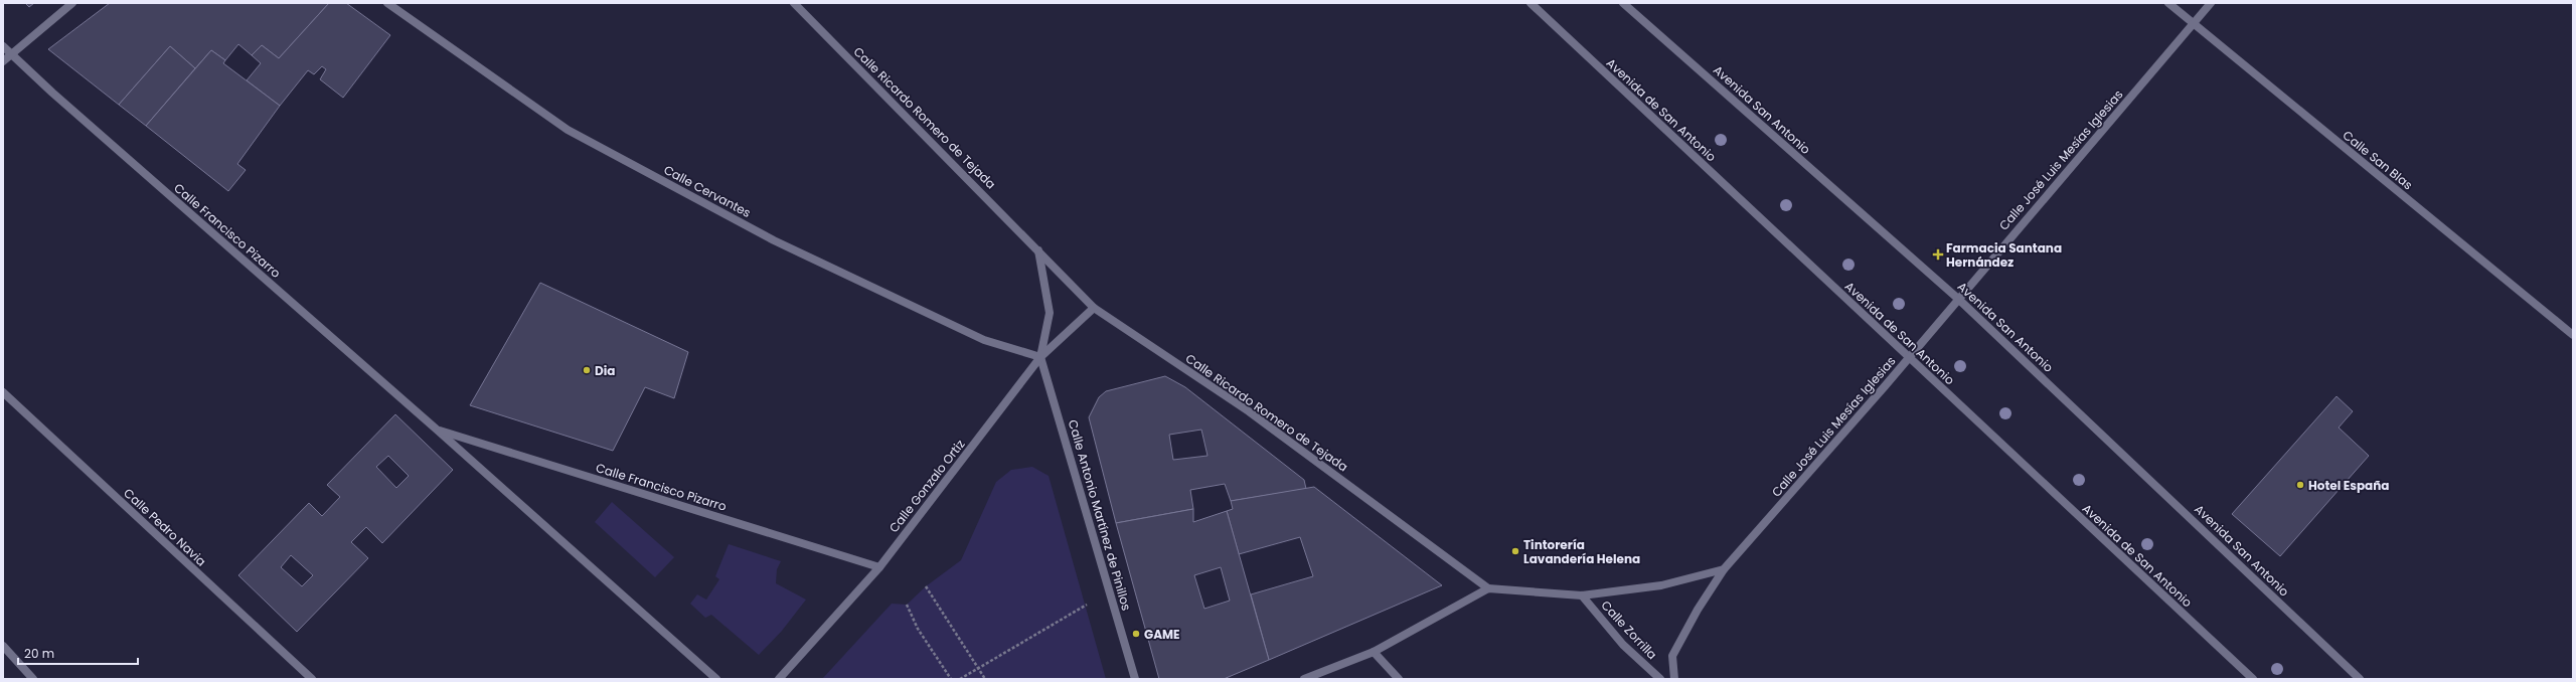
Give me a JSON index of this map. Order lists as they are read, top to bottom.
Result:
{
  "streets": {
    "street": [
      "Avenida de San Antonio",
      "Avenida San Antonio",
      "Calle Ricardo Romero de Tejada",
      "Calle José Luis Mesías Iglesias",
      "Calle San Blas",
      "Calle Cervantes",
      "Calle Francisco Pizarro",
      "Calle Gonzalo Ortiz",
      "Calle Antonio Martínez de Pinillos",
      "Calle Pedro Navia",
      "Calle Zorrilla"
    ]
  },
  "crossings": [
    ["Avenida de San Antonio", "Calle José Luis Mesías Iglesias"],
    ["Avenida San Antonio", "Calle José Luis Mesías Iglesias"],
    ["Calle Ricardo Romero de Tejada", "Calle Gonzalo Ortiz"],
    ["Calle José Luis Mesías Iglesias", "Calle San Blas"],
    ["Calle Cervantes", "Calle Gonzalo Ortiz"],
    ["Calle Cervantes", "Calle Antonio Martínez de Pinillos"],
    ["Calle Francisco Pizarro", "Calle Gonzalo Ortiz"],
    ["Calle Gonzalo Ortiz", "Calle Antonio Martínez de Pinillos"]
  ],
  "places": {
    "health": ["Farmacia Santana Hernández"],
    "other": [
      "Dia",
      "Hotel España",
      "Tintorería Lavandería Helena",
      "GAME"
    ]
  },
  "scale_bar": "20 m"
}
